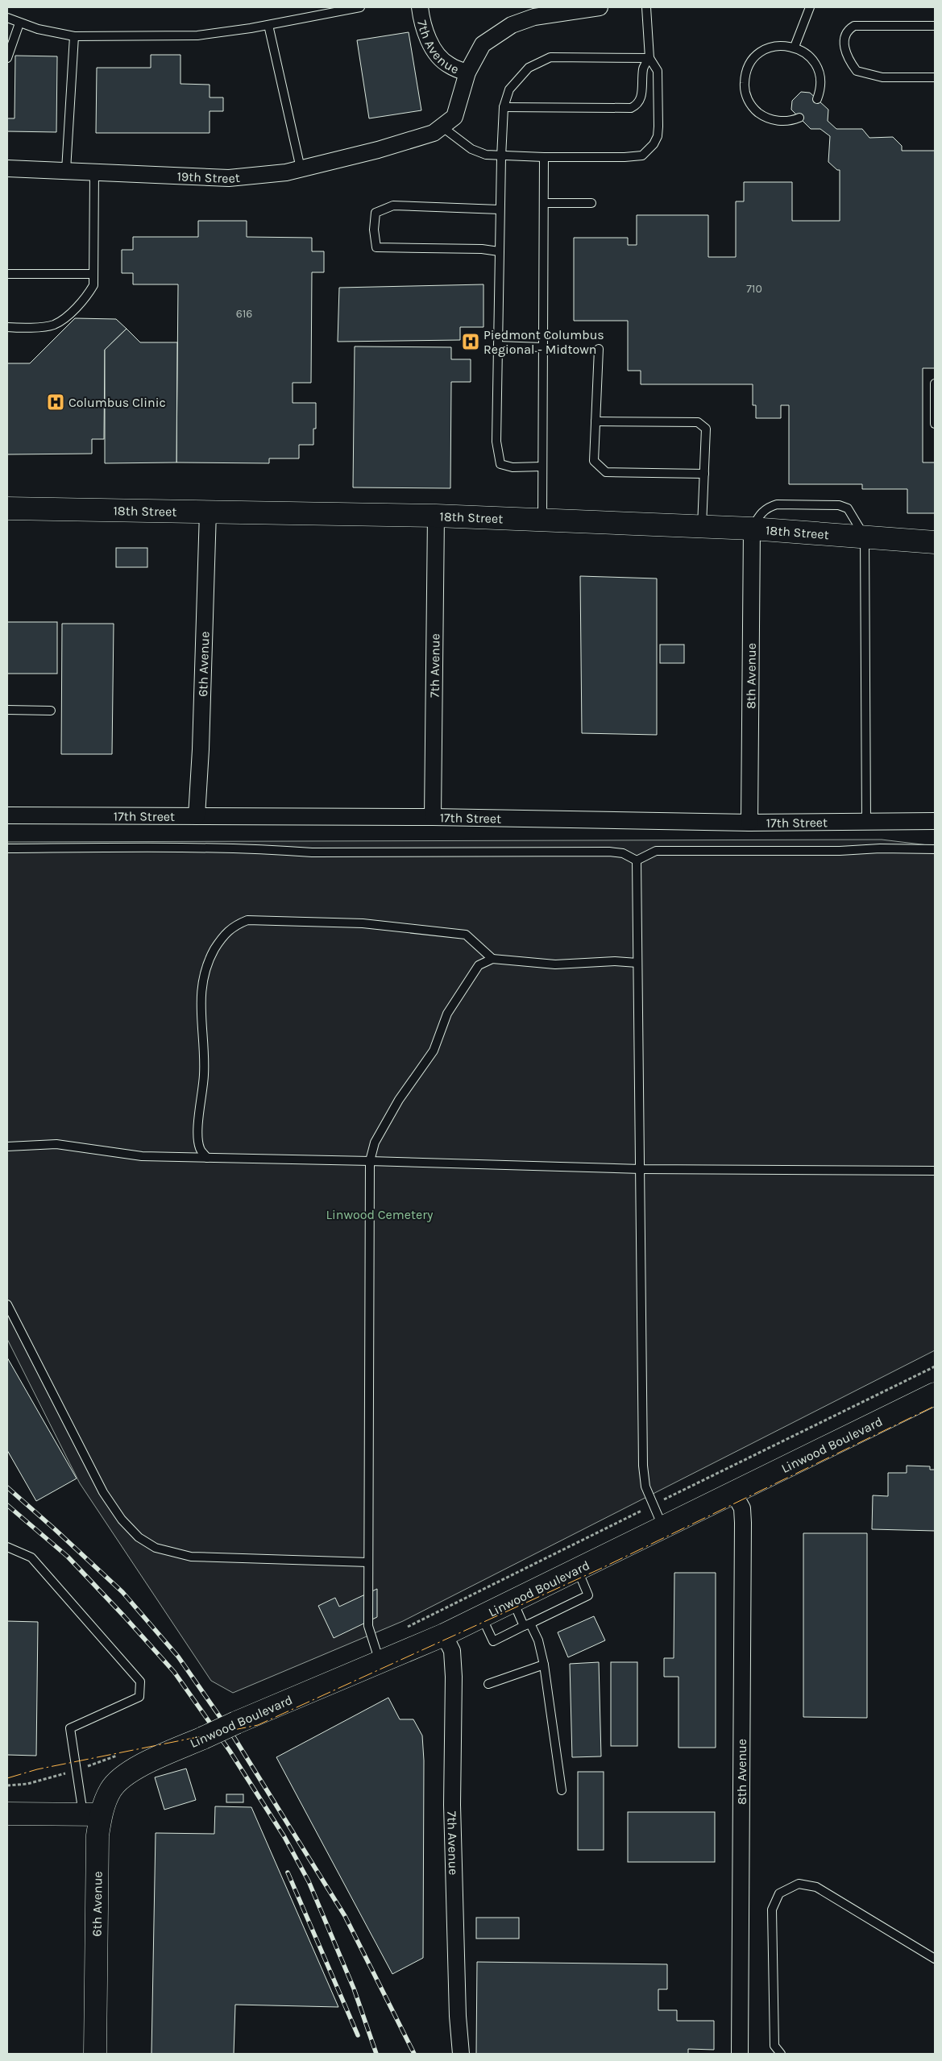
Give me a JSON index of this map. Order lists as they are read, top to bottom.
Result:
{
  "streets": {
    "street": [
      "7th Avenue",
      "19th Street",
      "18th Street",
      "6th Avenue",
      "8th Avenue",
      "17th Street",
      "Linwood Boulevard"
    ]
  },
  "crossings": [
    ["7th Avenue", "19th Street"],
    ["7th Avenue", "18th Street"],
    ["7th Avenue", "17th Street"],
    ["7th Avenue", "Linwood Boulevard"],
    ["18th Street", "6th Avenue"],
    ["18th Street", "8th Avenue"],
    ["6th Avenue", "17th Street"],
    ["6th Avenue", "Linwood Boulevard"],
    ["8th Avenue", "17th Street"],
    ["8th Avenue", "Linwood Boulevard"]
  ],
  "parks": ["Linwood Cemetery"],
  "places": {
    "hospital": ["Piedmont Columbus Regional - Midtown", "Columbus Clinic"]
  },
  "house_numbers": ["710", "616"]
}
